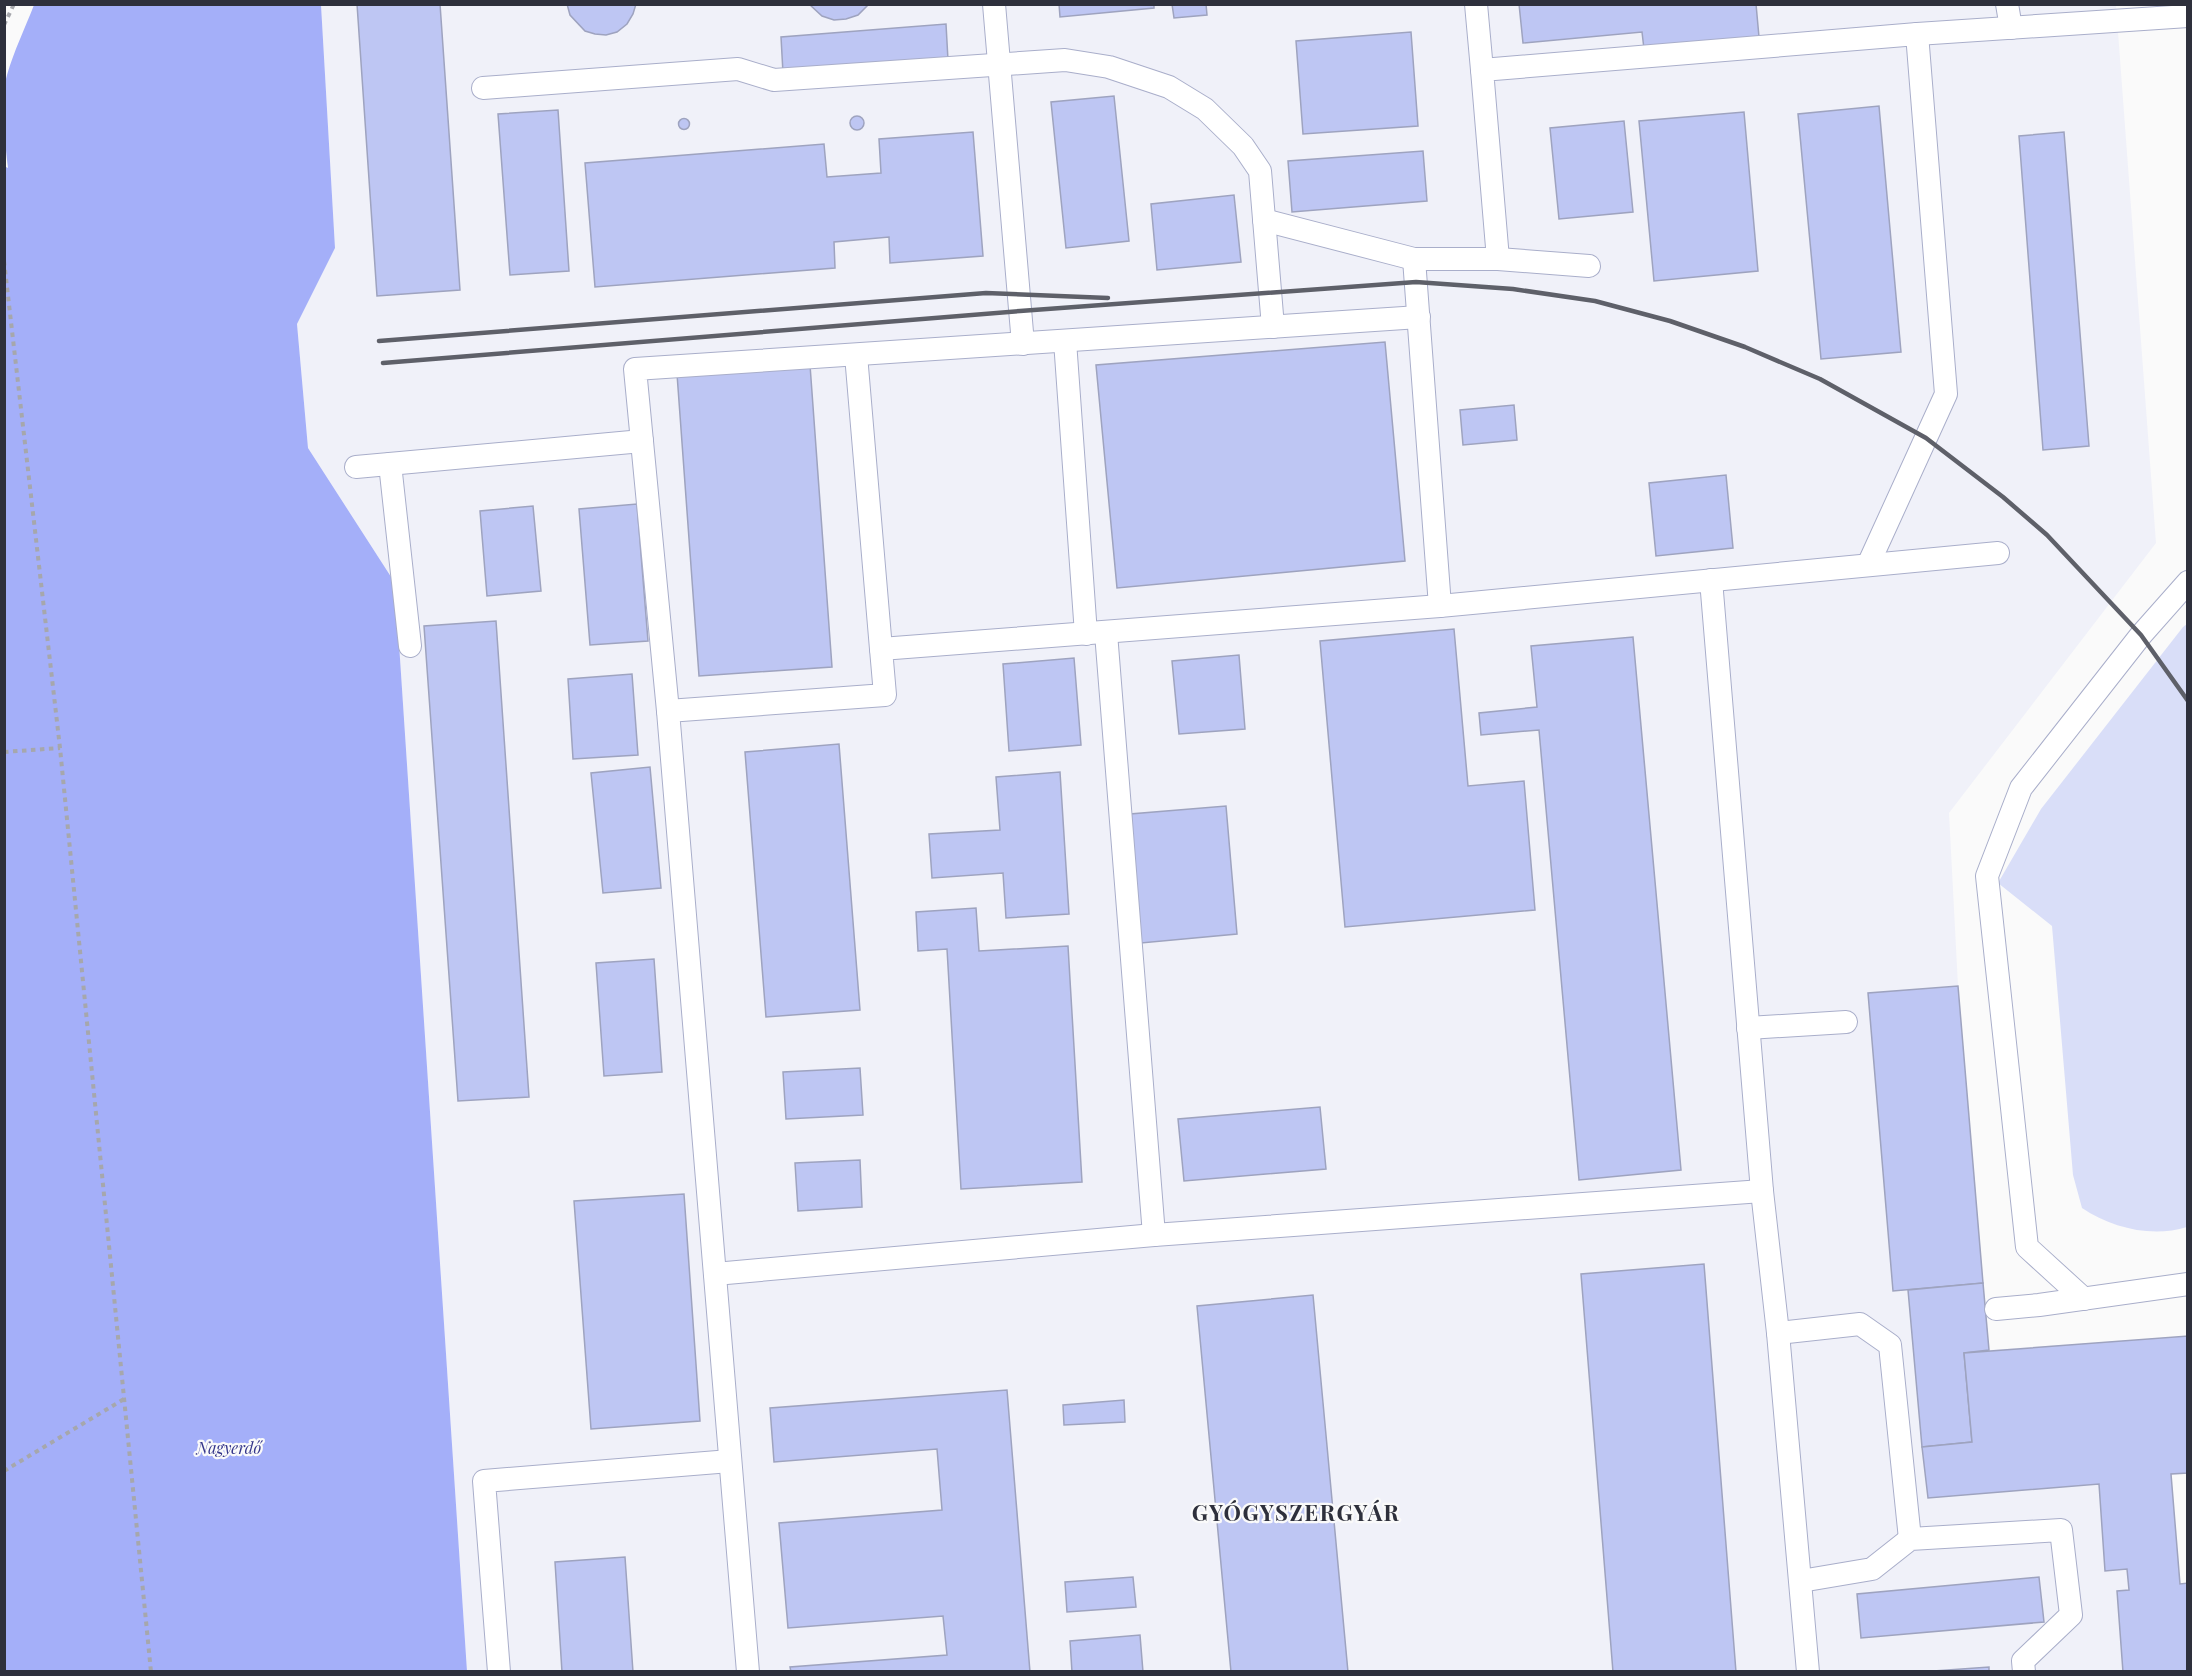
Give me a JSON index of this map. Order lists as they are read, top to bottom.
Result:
{
  "districts": ["GYÓGYSZERGYÁR"],
  "parks": ["Nagyerdő"]
}
